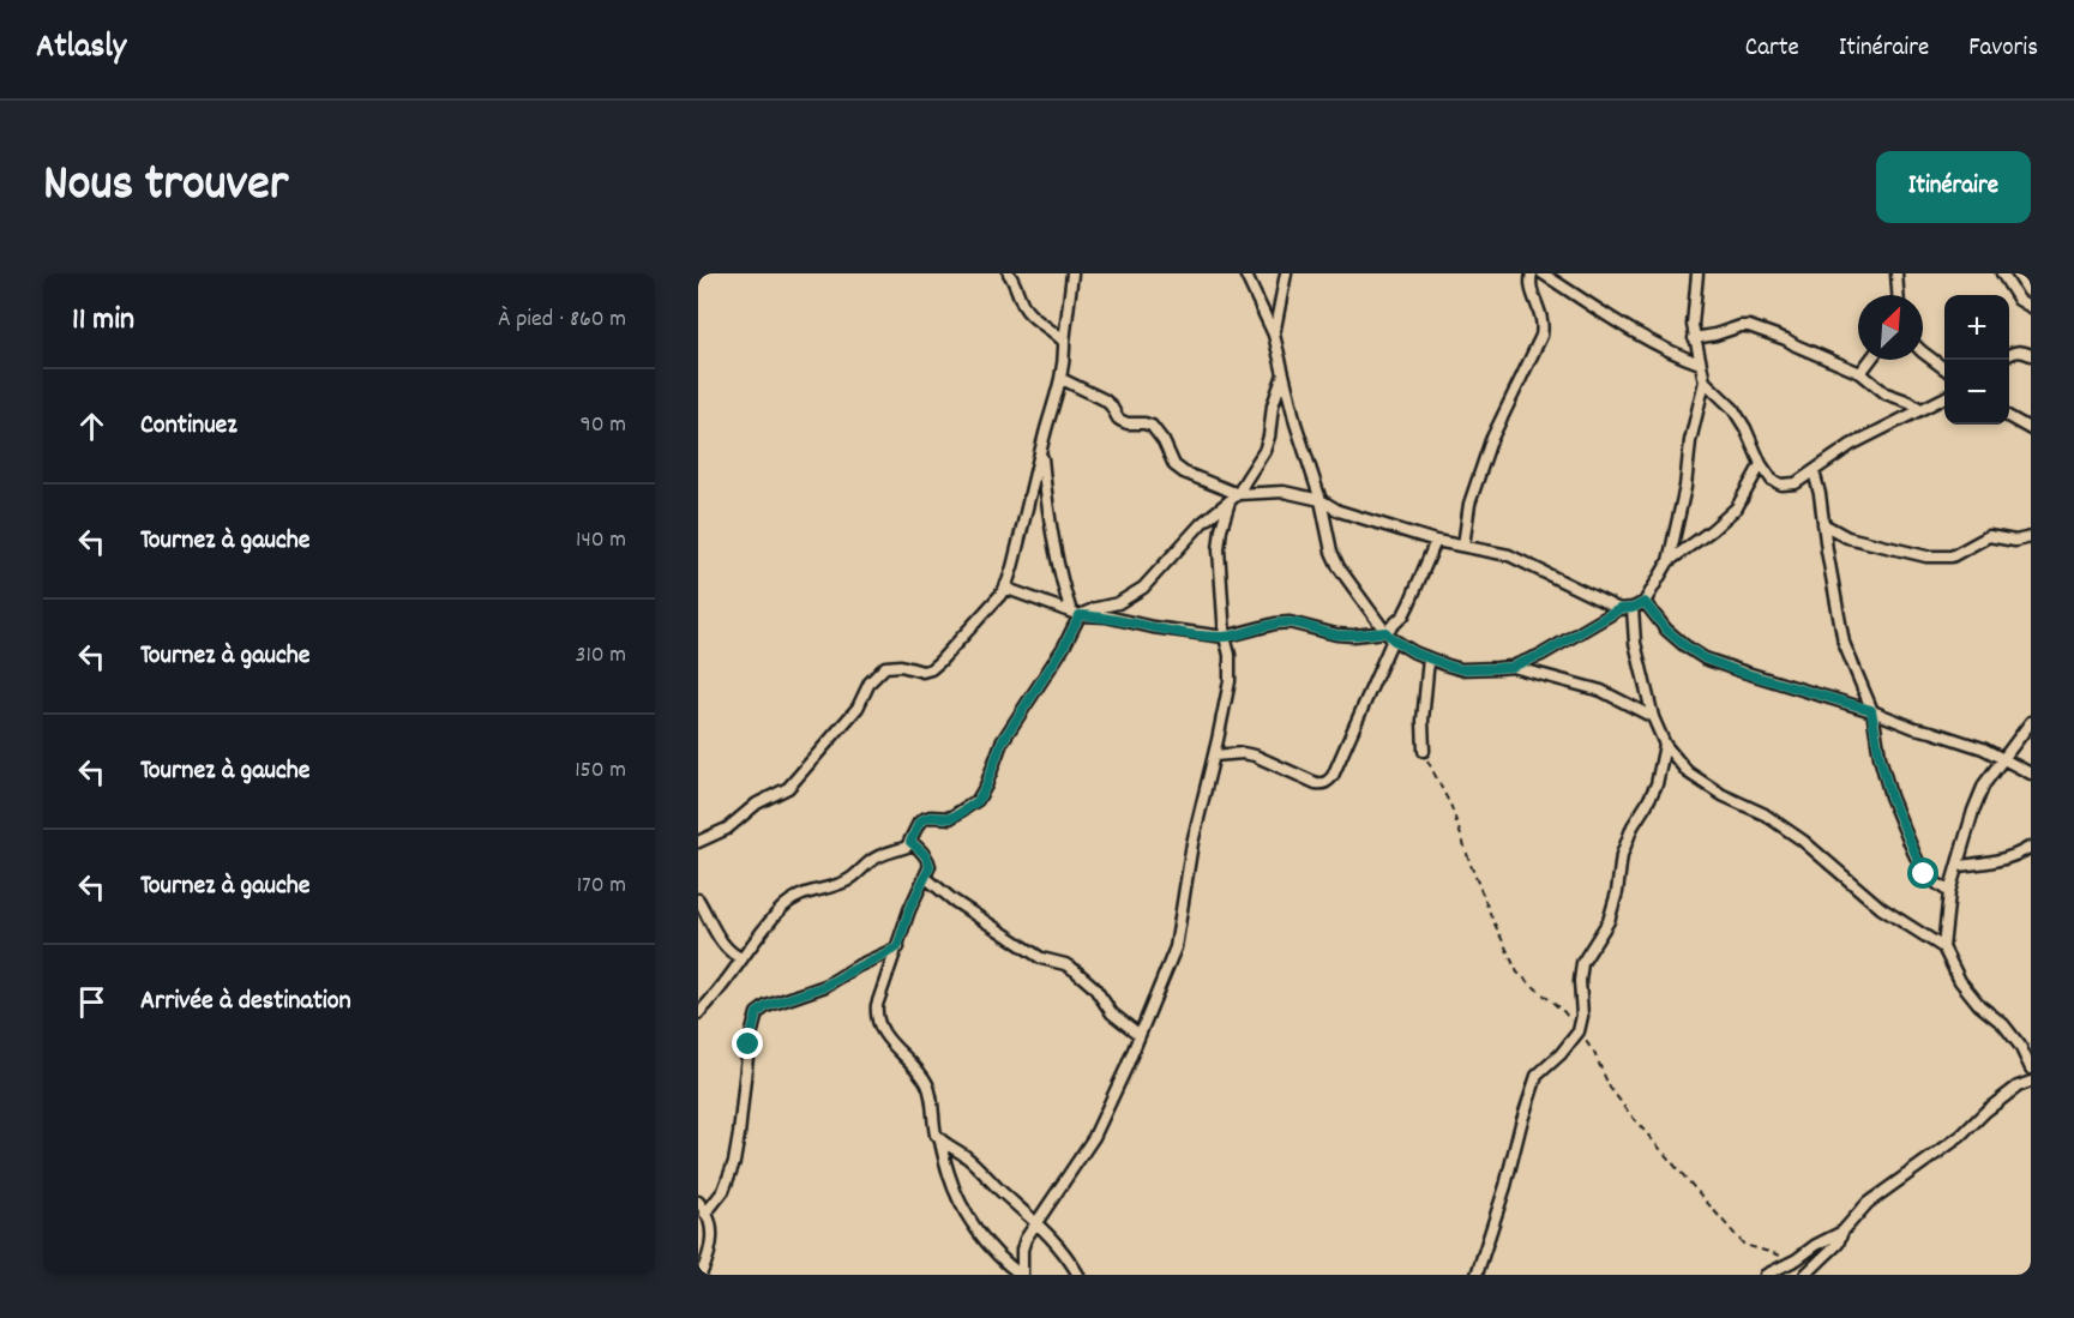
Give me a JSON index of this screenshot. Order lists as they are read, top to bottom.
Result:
{
  "north": "top right",
  "page": {
    "header": "Atlasly",
    "nav": ["Carte", "Itinéraire", "Favoris"],
    "title": "Nous trouver",
    "buttons": "Itinéraire",
    "heading": ["11 min", "À pied · 860 m"],
    "map_buttons": ["+", "−"],
    "list": [
      ["Continuez", "90 m"],
      ["Tournez à gauche", "140 m"],
      ["Tournez à gauche", "310 m"],
      ["Tournez à gauche", "150 m"],
      ["Tournez à gauche", "170 m"],
      "Arrivée à destination"
    ]
  }
}
